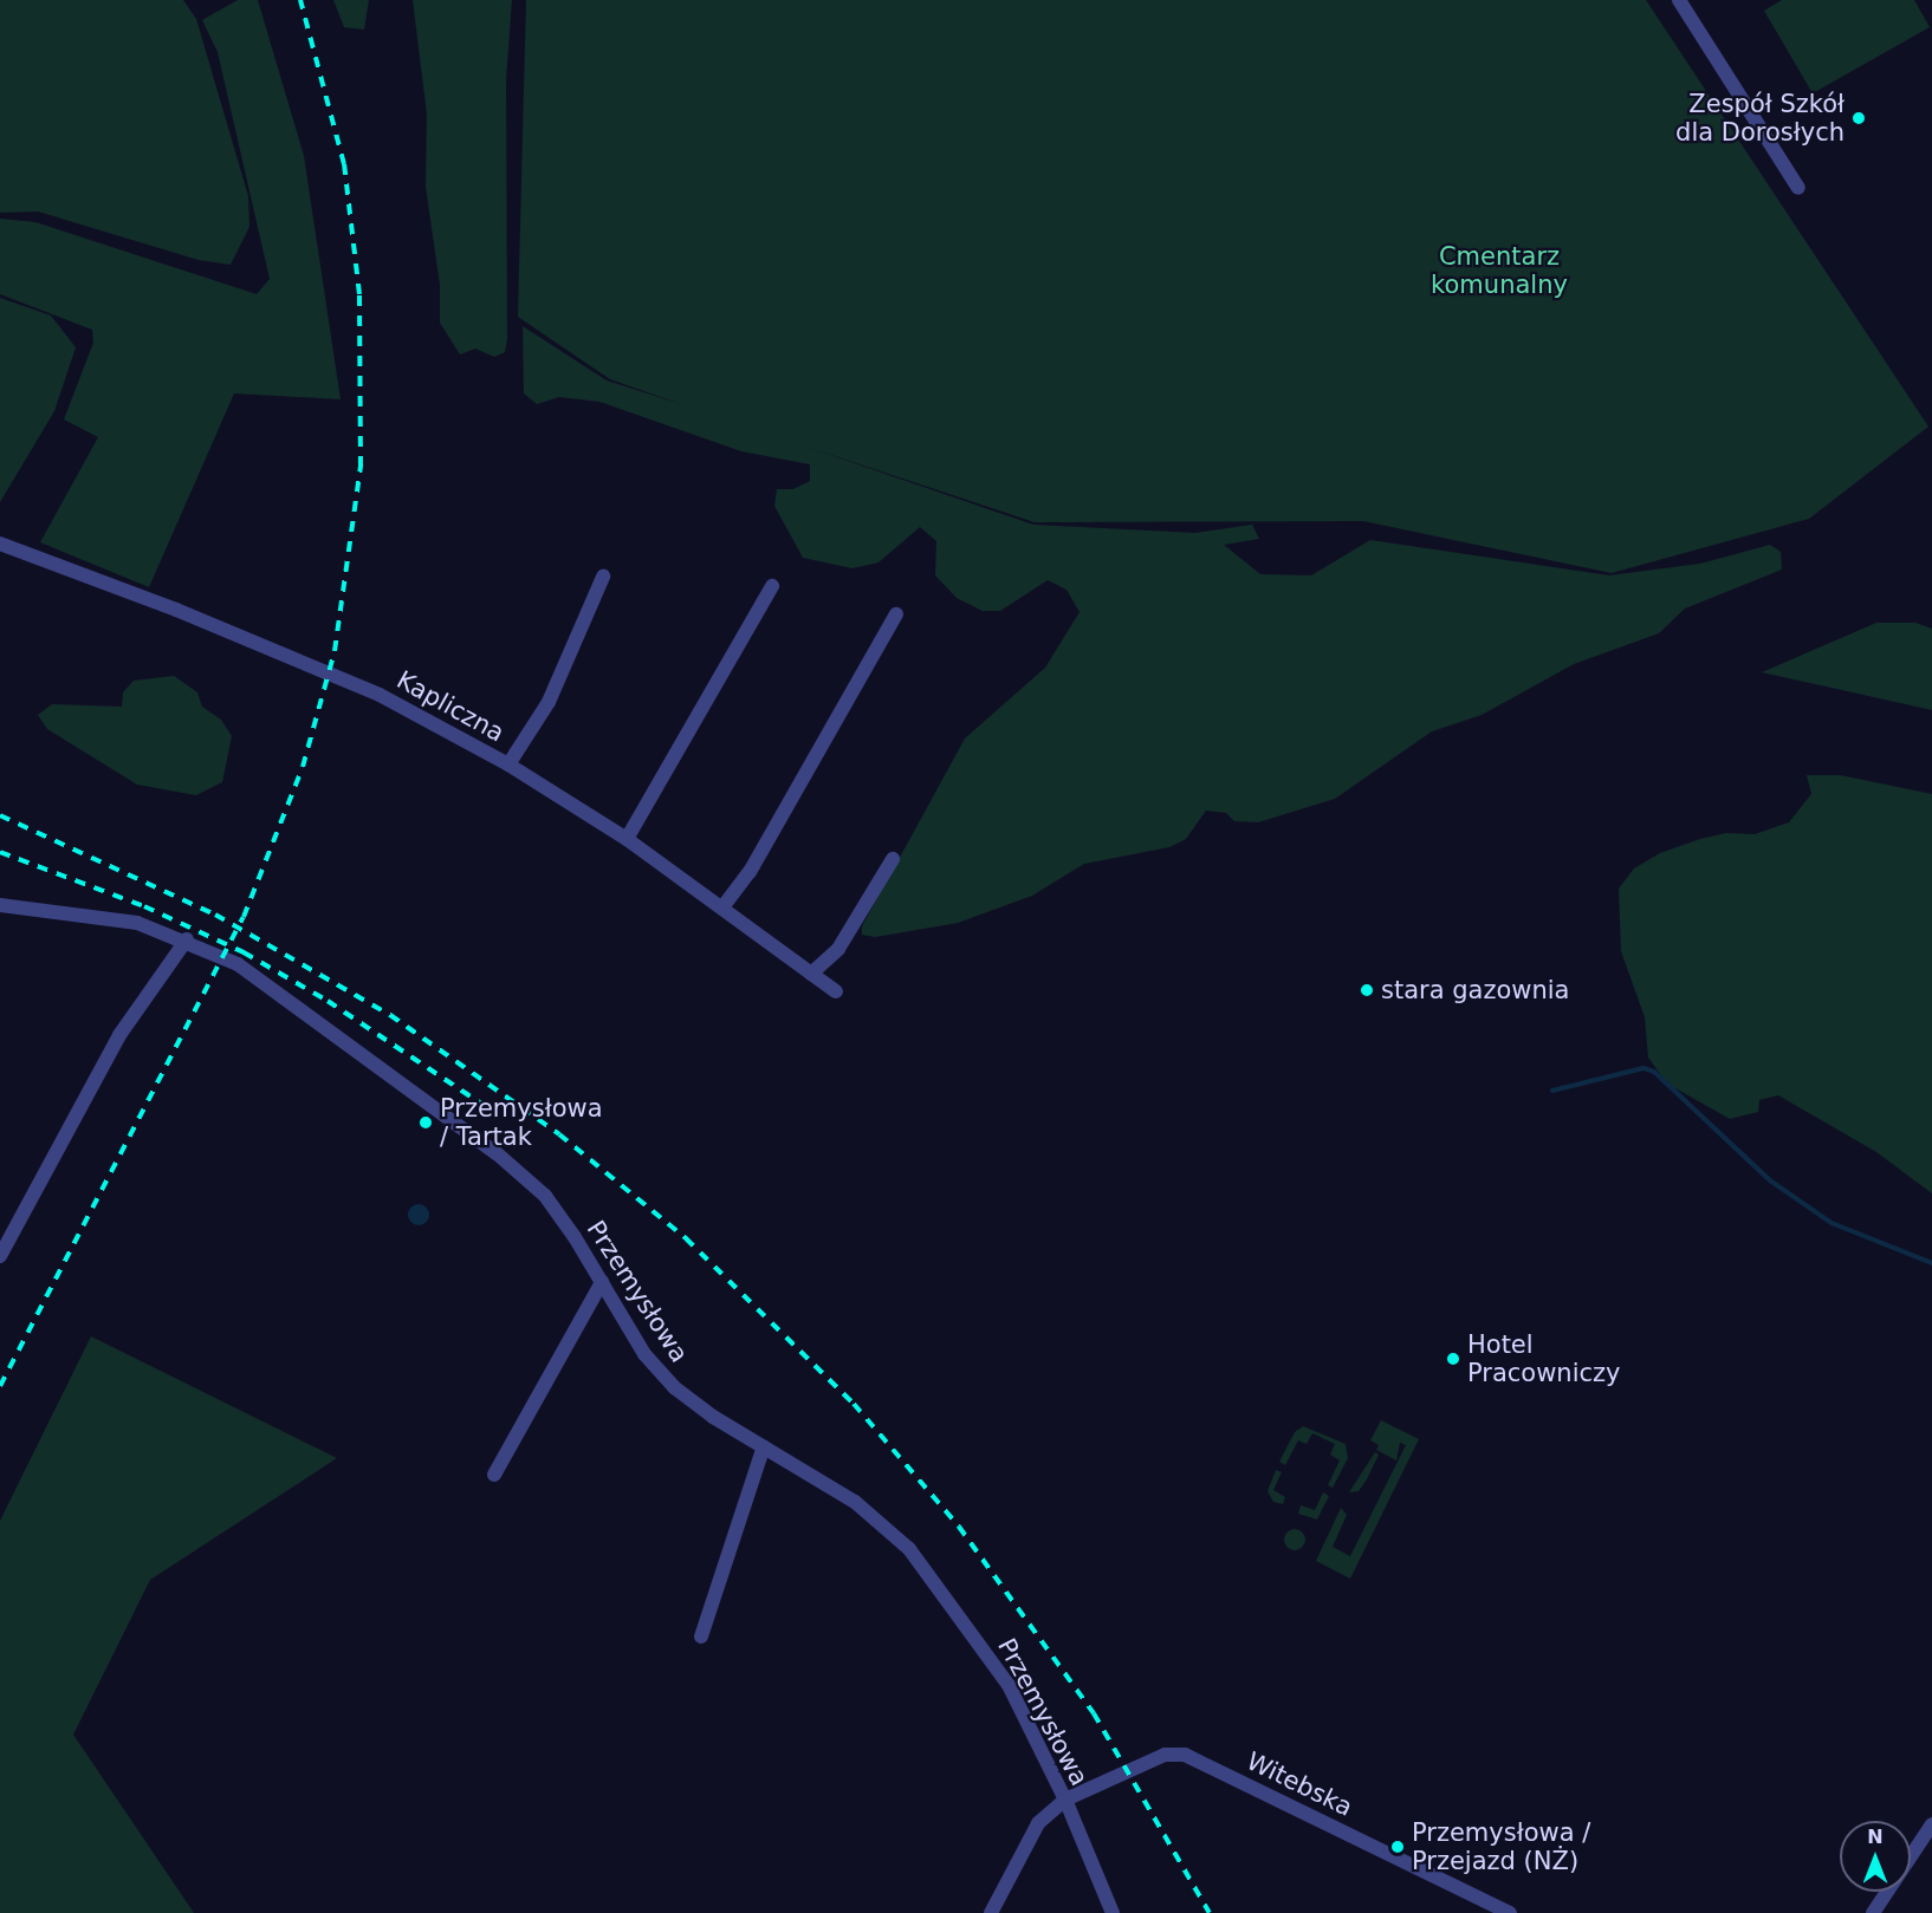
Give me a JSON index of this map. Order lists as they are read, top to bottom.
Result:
{
  "streets": {
    "street": ["Kapliczna", "Przemysłowa", "Witebska"]
  },
  "crossings": [
    ["Przemysłowa", "Witebska"]
  ],
  "parks": ["Cmentarz komunalny"],
  "places": [
    "Zespół Szkół dla Dorosłych",
    "stara gazownia",
    "Przemysłowa / Tartak",
    "Hotel Pracowniczy",
    "Przemysłowa / Przejazd (NŻ)"
  ],
  "north": "top"
}
